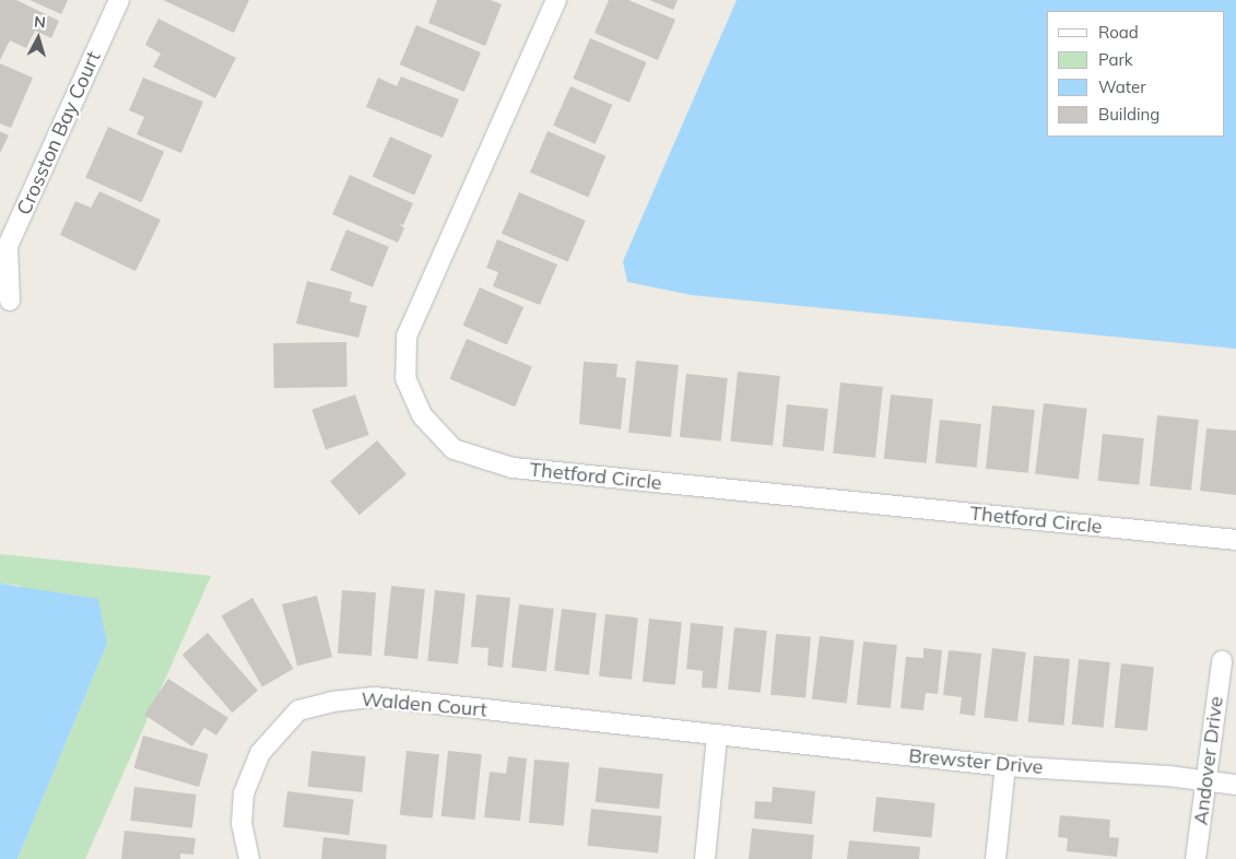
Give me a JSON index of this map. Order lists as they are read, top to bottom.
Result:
{
  "streets": {
    "street": [
      "Crosston Bay Court",
      "Thetford Circle",
      "Walden Court",
      "Andover Drive",
      "Brewster Drive"
    ]
  },
  "crossings": [
    ["Walden Court", "Brewster Drive"],
    ["Andover Drive", "Brewster Drive"]
  ],
  "legend": [
    "Road",
    "Park",
    "Water",
    "Building"
  ],
  "north": "top"
}
